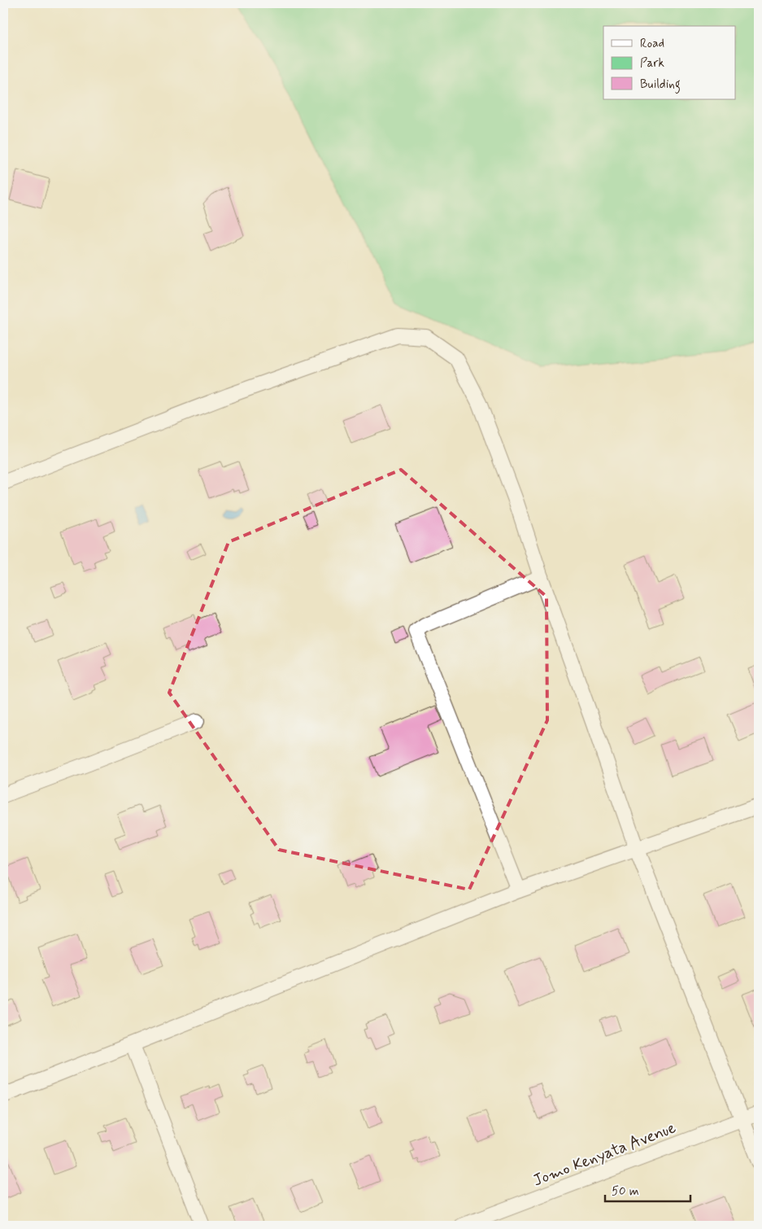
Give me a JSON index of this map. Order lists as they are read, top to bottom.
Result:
{
  "streets": {
    "street": ["Jomo Kenyata Avenue"]
  },
  "legend": ["Road", "Park", "Building"],
  "scale_bar": "50 m"
}
